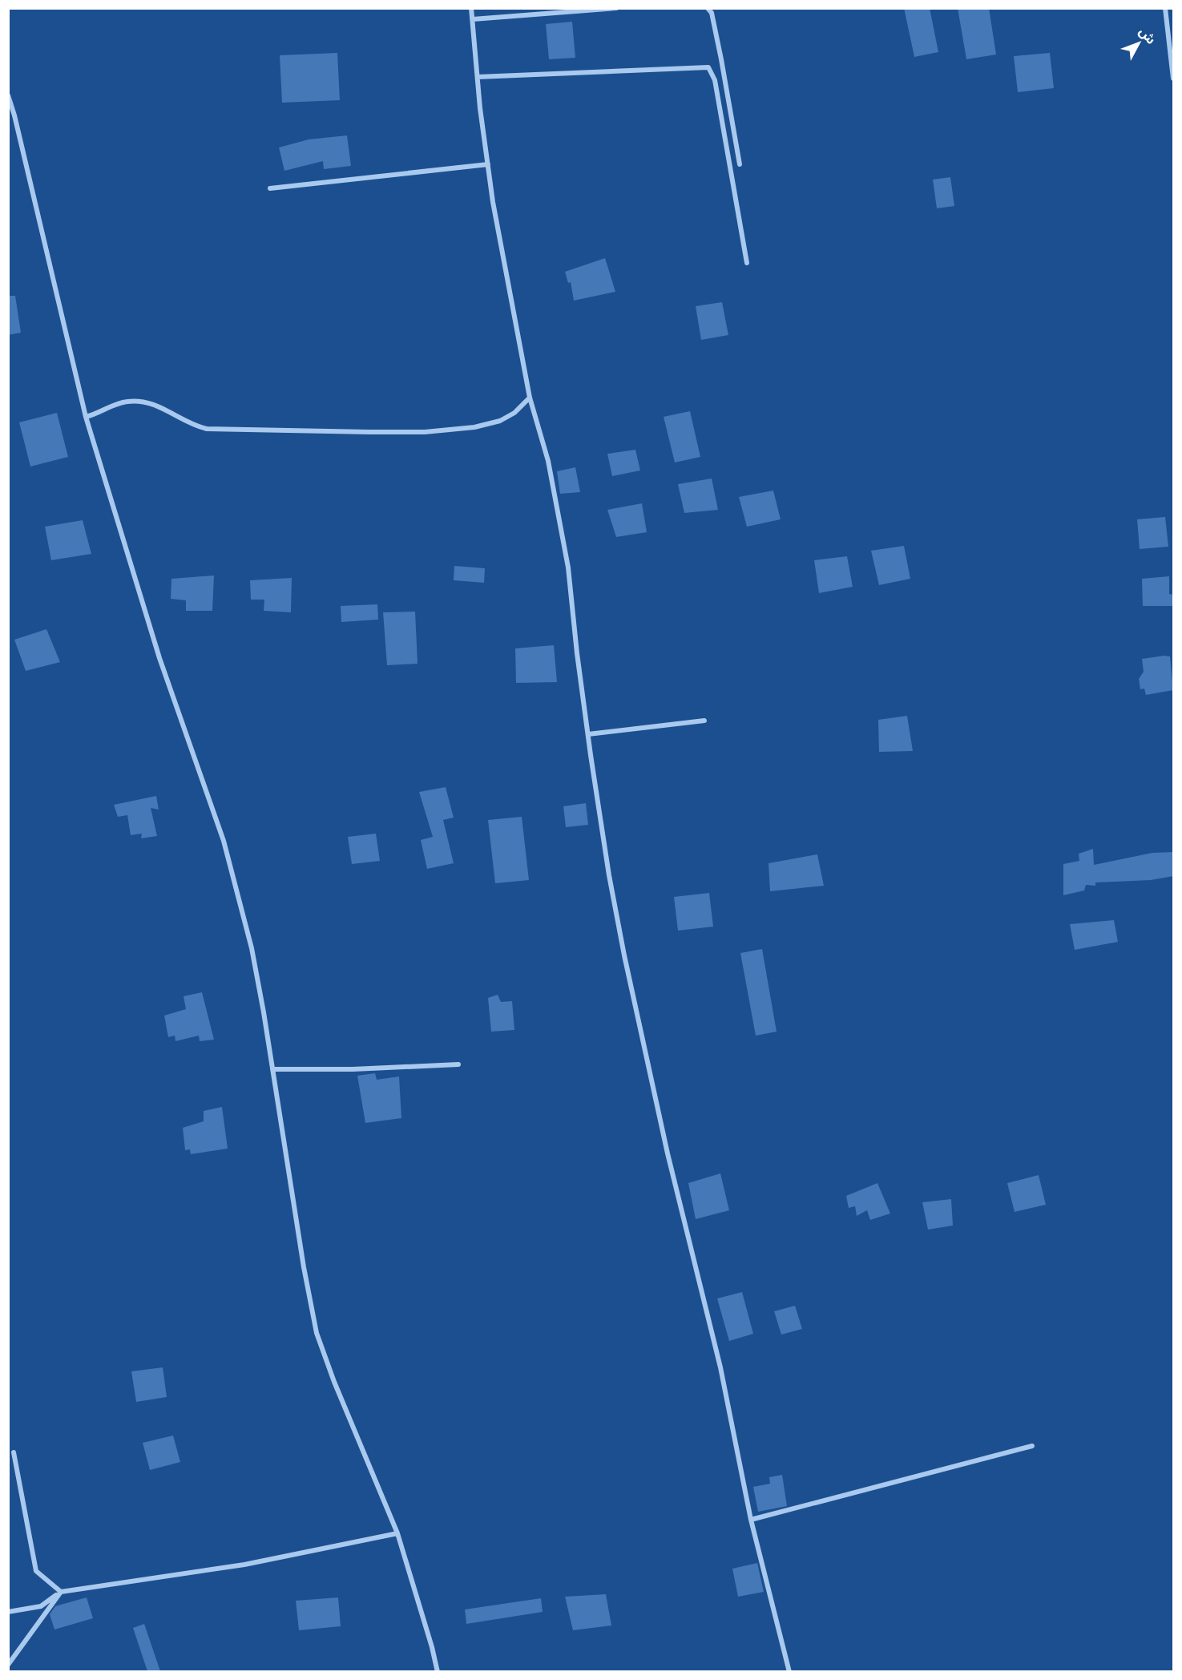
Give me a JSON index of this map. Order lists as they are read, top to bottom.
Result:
{
  "north": "top right"
}
